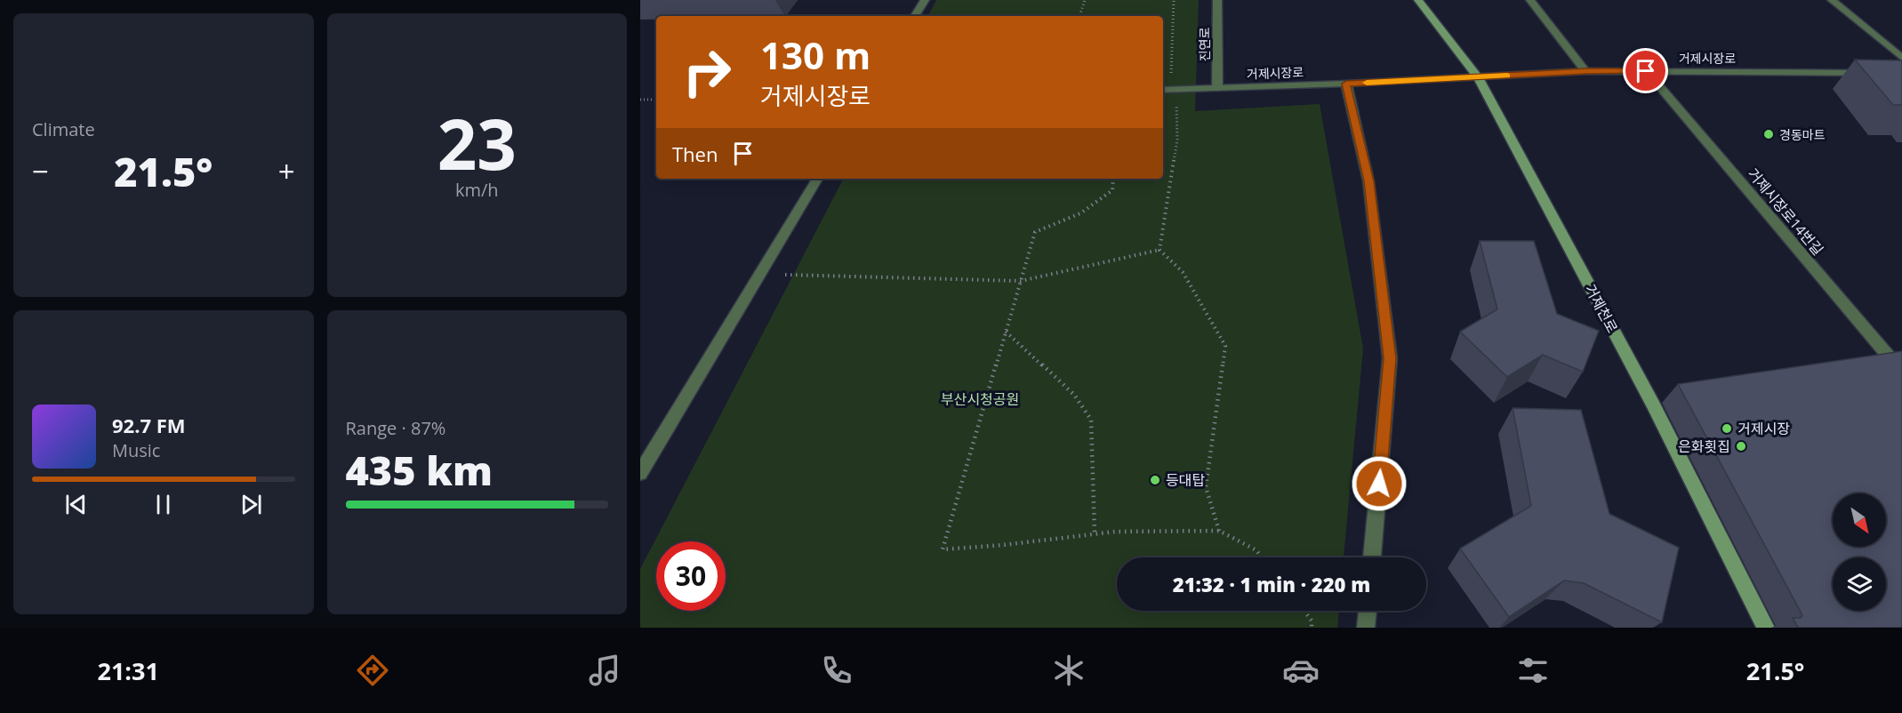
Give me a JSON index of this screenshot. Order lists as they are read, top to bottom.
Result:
{
  "streets": {
    "main road": ["거제천로"],
    "street": ["진연로", "거제시장로", "거제시장로14번길"]
  },
  "crossings": [
    ["진연로", "거제시장로"],
    ["거제시장로", "거제시장로14번길"],
    ["거제시장로", "거제천로"]
  ],
  "parks": ["부산시청공원"],
  "places": [
    "경동마트",
    "거제시장",
    "은화횟집",
    "등대탑"
  ],
  "north": "bottom right",
  "page": {
    "tile": [
      "Climate",
      ["23", "km/h"],
      ["Range · 87%", "435 km"]
    ],
    "turn": ["130 m", "거제시장로"],
    "then": "Then",
    "heat": ["−", "21.5°", "+"],
    "song": ["92.7 FM", "Music"],
    "limit": "30",
    "trip": "21:32 · 1 min · 220 m",
    "tabs": ["21:31", "21.5°"]
  }
}
